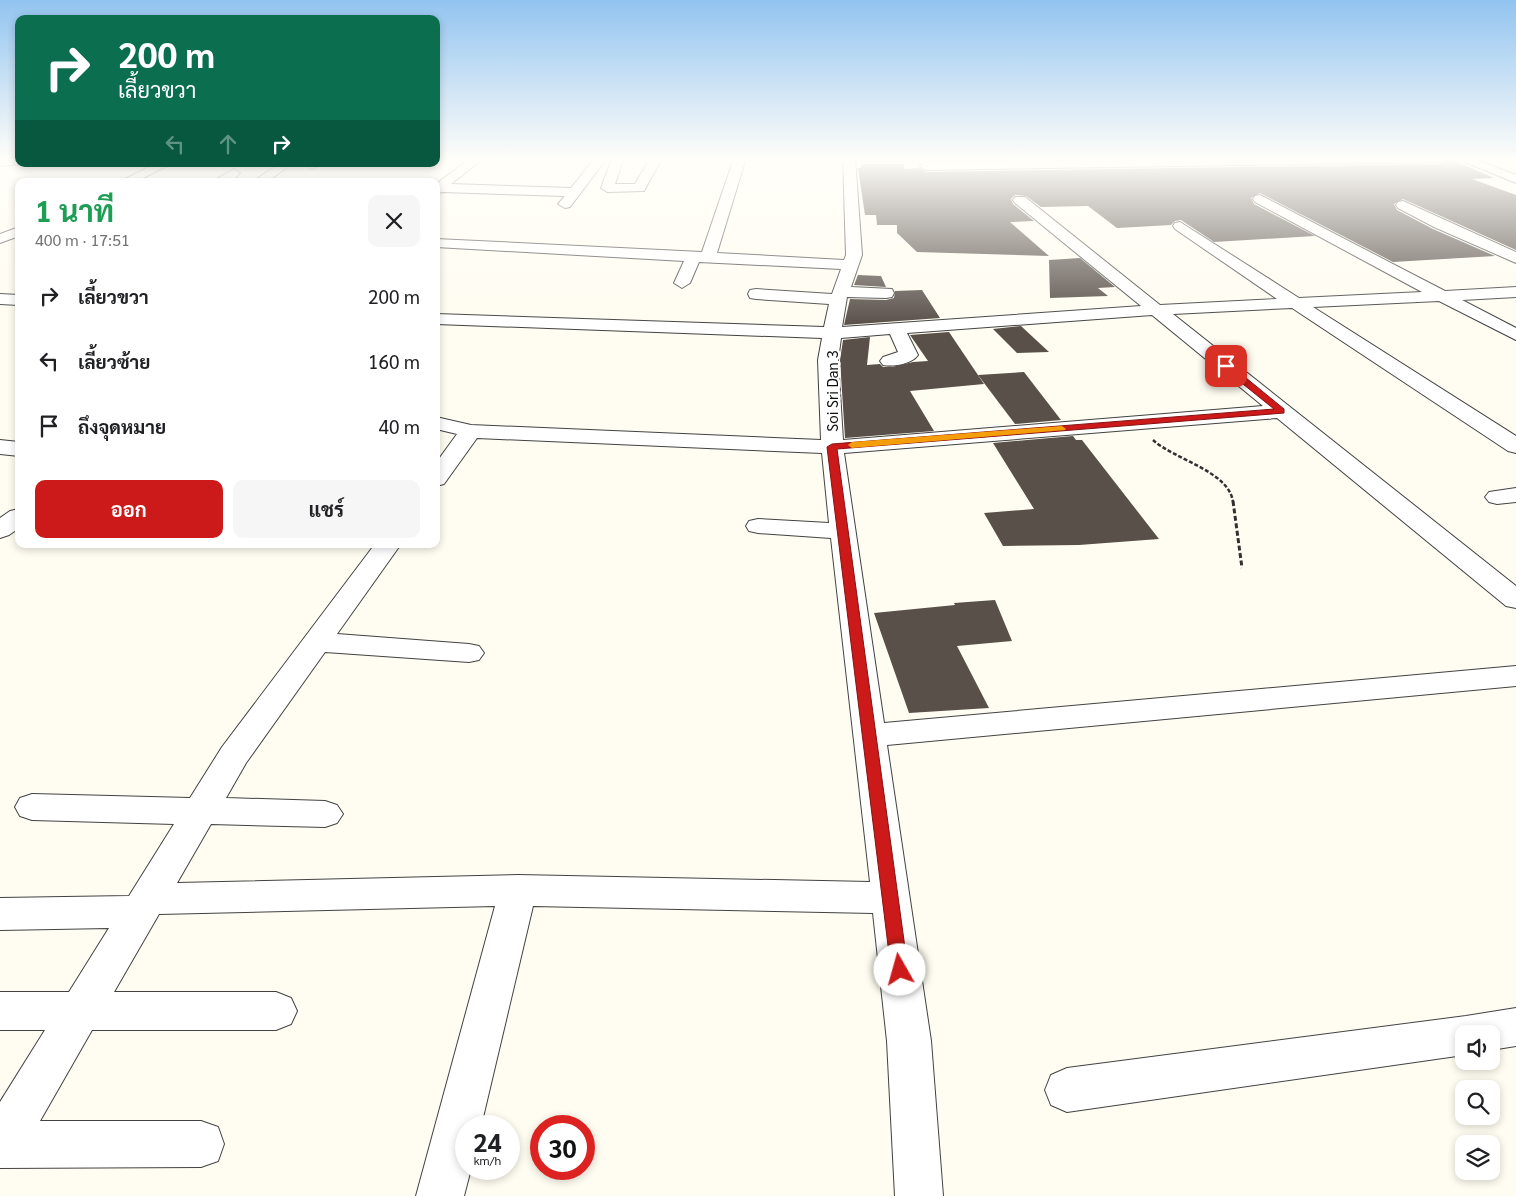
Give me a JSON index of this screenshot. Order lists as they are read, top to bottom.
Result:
{
  "streets": {
    "street": ["Soi Sri Dan 3"]
  },
  "page": {
    "turn": ["200 m", "เลี้ยวขวา"],
    "heading": ["1 นาที", "400 m · 17:51"],
    "list": [
      {
        "name": "เลี้ยวขวา",
        "value": "200 m"
      },
      {
        "name": "เลี้ยวซ้าย",
        "value": "160 m"
      },
      {
        "name": "ถึงจุดหมาย",
        "value": "40 m"
      }
    ],
    "buttons": ["ออก", "แชร์"],
    "speed": "24 km/h",
    "limit": "30"
  }
}
